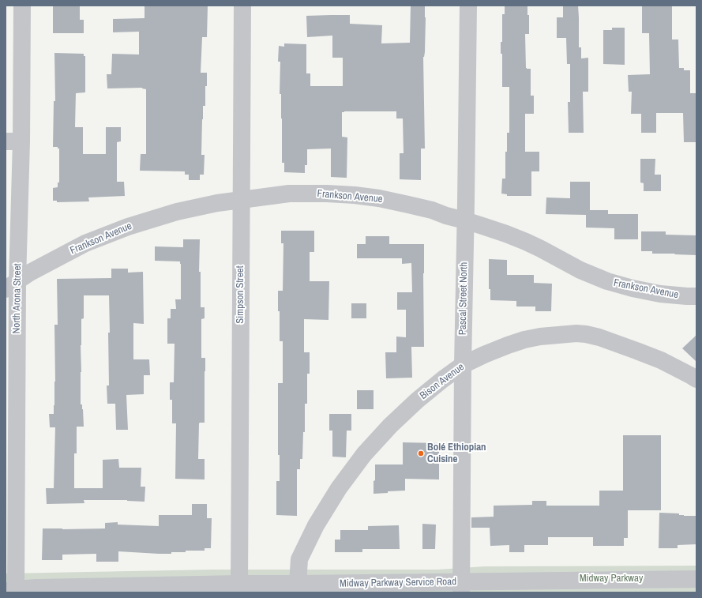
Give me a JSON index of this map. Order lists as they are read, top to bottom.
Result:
{
  "streets": {
    "street": [
      "Frankson Avenue",
      "Simpson Street",
      "North Arona Street",
      "Pascal Street North",
      "Bison Avenue",
      "Midway Parkway Service Road"
    ]
  },
  "crossings": [
    ["Frankson Avenue", "Simpson Street"],
    ["Frankson Avenue", "North Arona Street"],
    ["Frankson Avenue", "Pascal Street North"],
    ["Simpson Street", "Midway Parkway Service Road"],
    ["North Arona Street", "Midway Parkway Service Road"],
    ["Pascal Street North", "Bison Avenue"],
    ["Pascal Street North", "Midway Parkway Service Road"],
    ["Bison Avenue", "Midway Parkway Service Road"]
  ],
  "parks": ["Midway Parkway"],
  "places": ["Bolé Ethiopian Cuisine"]
}
